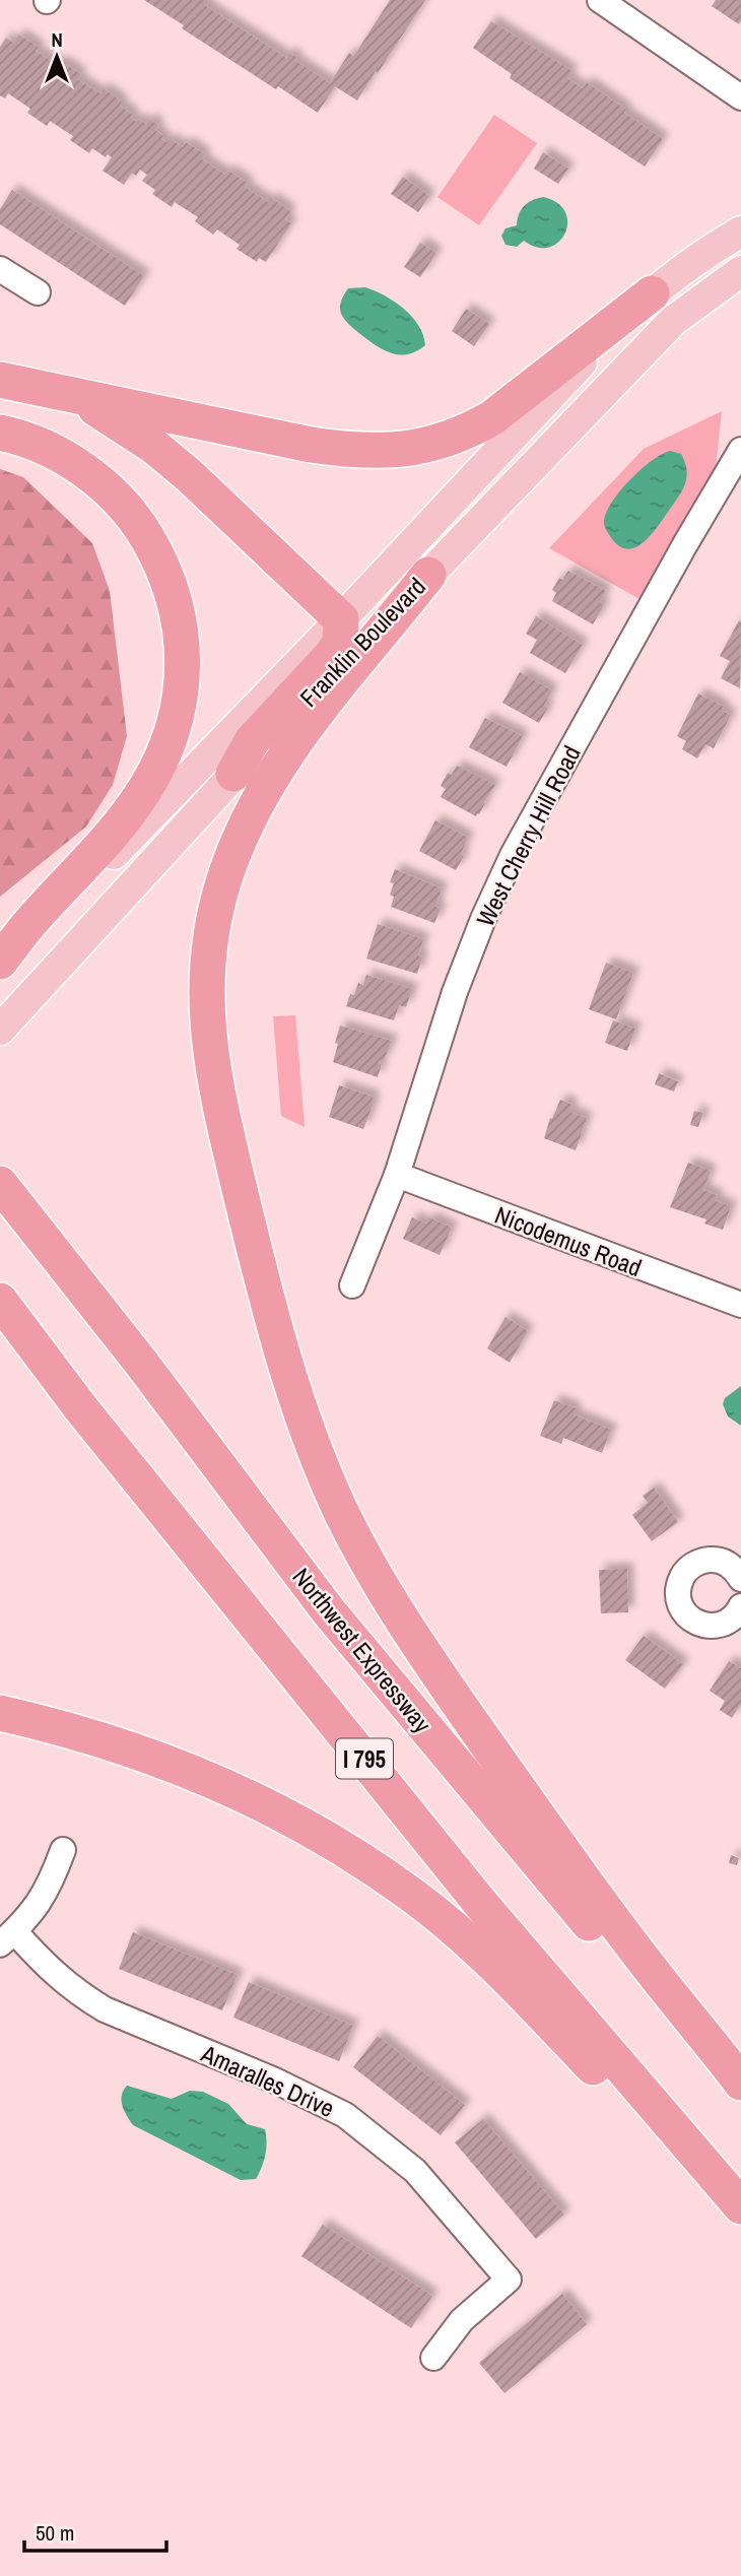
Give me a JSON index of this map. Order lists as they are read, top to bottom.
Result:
{
  "streets": {
    "highway": ["Northwest Expressway", "I 795"],
    "main road": ["Franklin Boulevard"],
    "street": ["West Cherry Hill Road", "Nicodemus Road", "Amaralles Drive"]
  },
  "crossings": [
    ["West Cherry Hill Road", "Nicodemus Road"]
  ],
  "scale_bar": "50 m",
  "north": "top"
}
